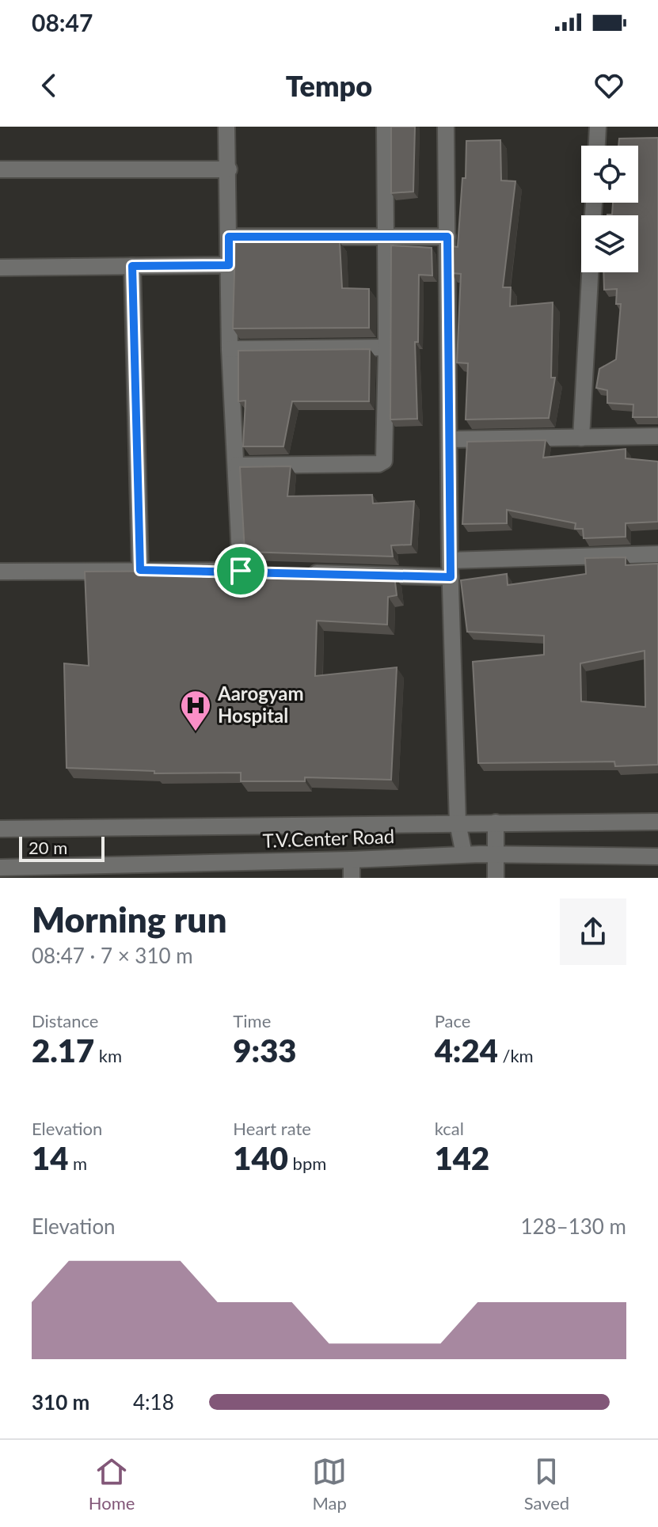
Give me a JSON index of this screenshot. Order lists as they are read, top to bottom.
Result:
{
  "streets": {
    "street": ["T.V.Center Road"]
  },
  "places": {
    "hospital": ["Aarogyam Hospital"]
  },
  "scale_bar": "20 m",
  "page": {
    "status": "08:47",
    "header": "Tempo",
    "scale": "20 m",
    "heading": ["Morning run", "08:47 · 7 × 310 m"],
    "stats": [
      ["Distance", "2.17 km"],
      ["Time", "9:33"],
      ["Pace", "4:24 /km"],
      ["Elevation", "14 m"],
      ["Heart rate", "140 bpm"],
      ["kcal", "142"]
    ],
    "chart": ["Elevation", "128–130 m"],
    "list": [
      {
        "name": "310 m",
        "note": "4:18"
      }
    ],
    "tabs": ["Home", "Map", "Saved"]
  }
}
